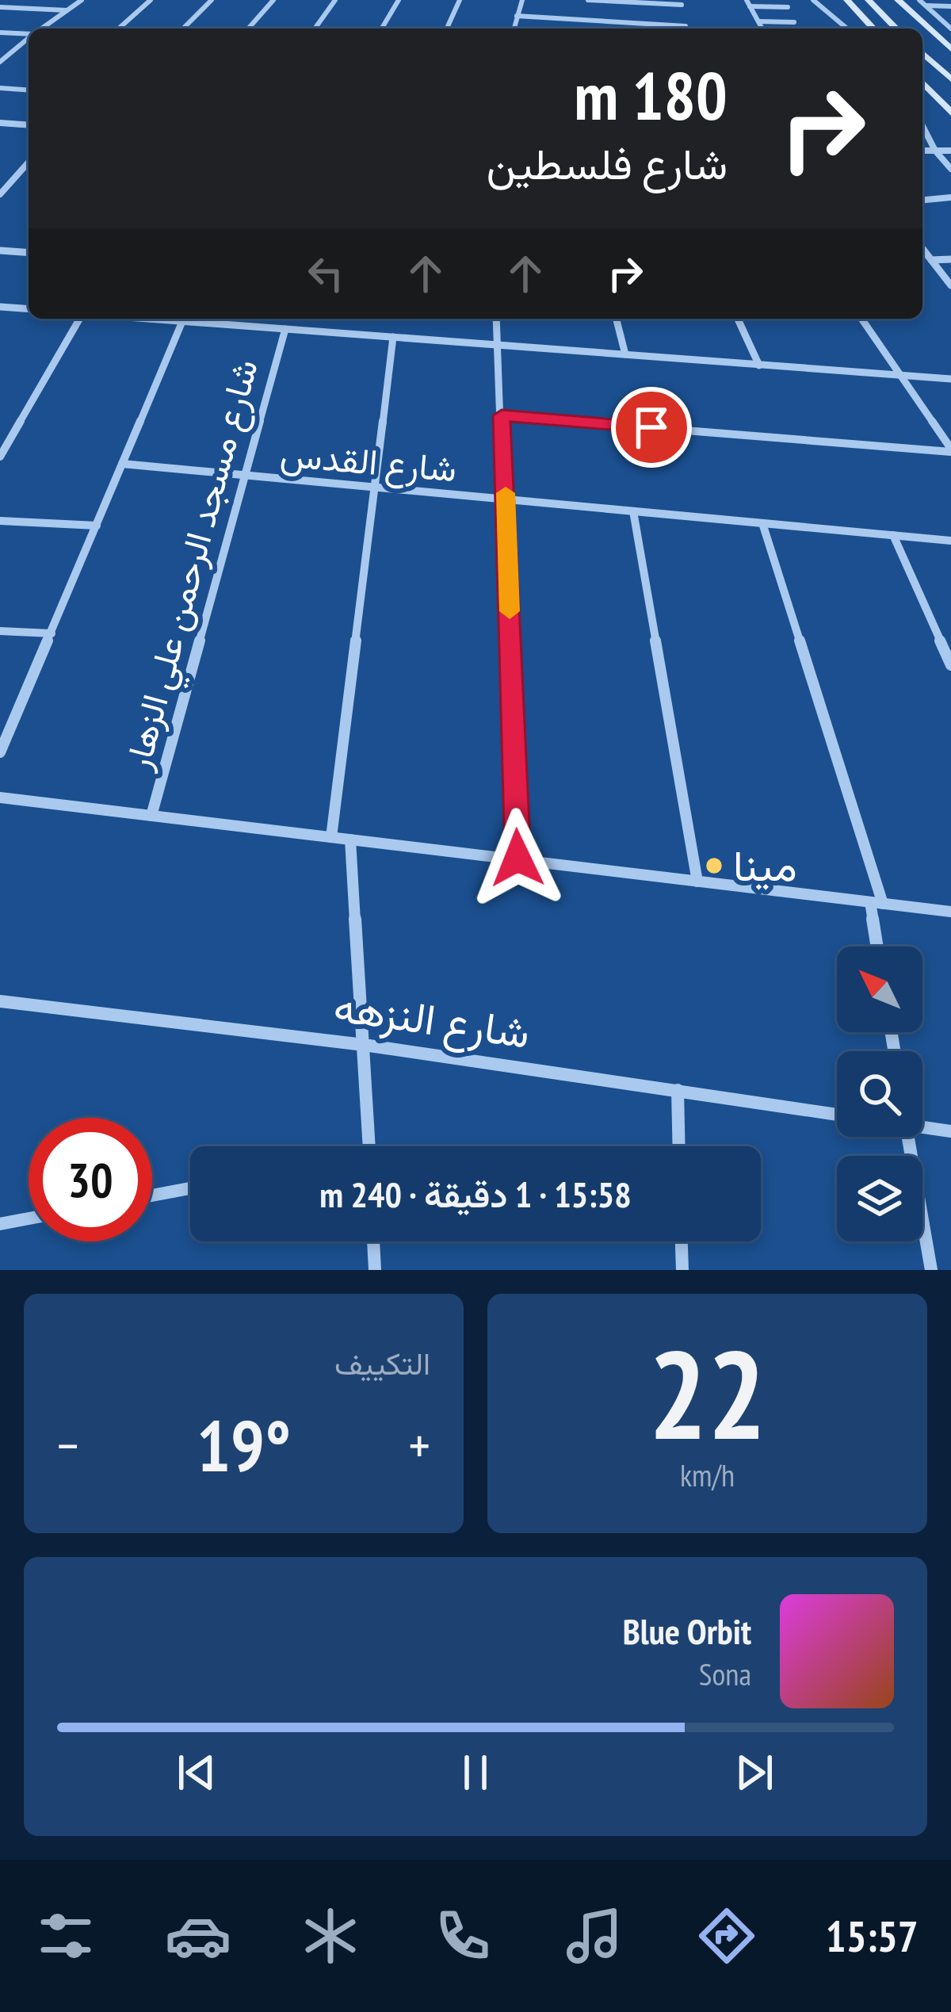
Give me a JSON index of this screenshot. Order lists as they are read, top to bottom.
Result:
{
  "streets": {
    "street": ["شارع القدس", "شارع مسجد الرحمن علي الزهار", "شارع النزهه"]
  },
  "crossings": [
    ["شارع القدس", "شارع مسجد الرحمن علي الزهار"]
  ],
  "places": ["مينا"],
  "north": "top left",
  "page": {
    "turn": ["180 m", "شارع فلسطين"],
    "limit": "30",
    "trip": "15:58 · 1 دقيقة · 240 m",
    "tile": [
      ["22", "km/h"],
      "التكييف"
    ],
    "heat": ["−", "19°", "+"],
    "song": ["Blue Orbit", "Sona"],
    "tabs": "15:57"
  }
}
